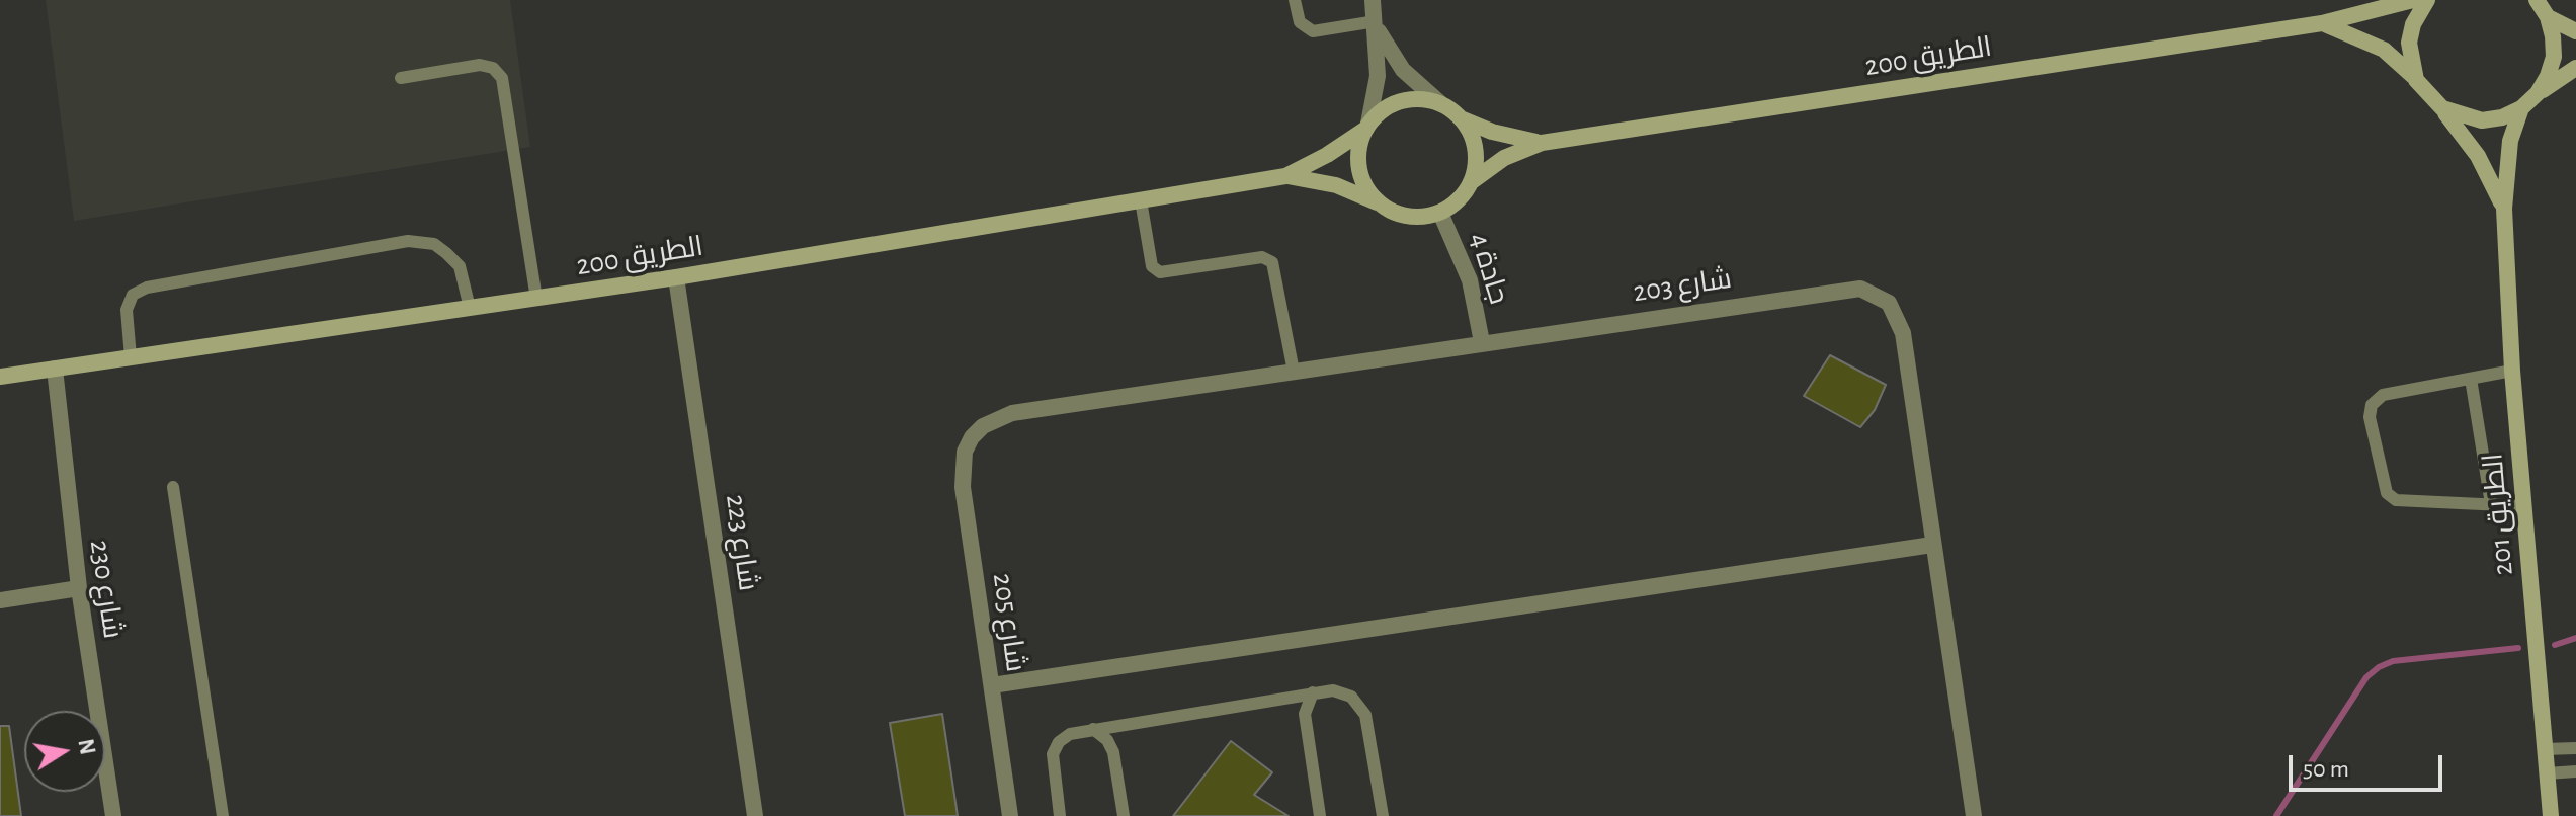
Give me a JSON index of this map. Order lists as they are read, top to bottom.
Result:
{
  "streets": {
    "main road": ["الطريق 200", "الطريق 201"],
    "street": [
      "جادة 4",
      "شارع 203",
      "شارع 223",
      "شارع 230",
      "شارع 205"
    ]
  },
  "crossings": [
    ["الطريق 200", "جادة 4"],
    ["الطريق 200", "الطريق 201"],
    ["الطريق 200", "شارع 223"],
    ["الطريق 200", "شارع 230"],
    ["جادة 4", "شارع 203"],
    ["شارع 203", "شارع 205"]
  ],
  "scale_bar": "50 m",
  "north": "right"
}
